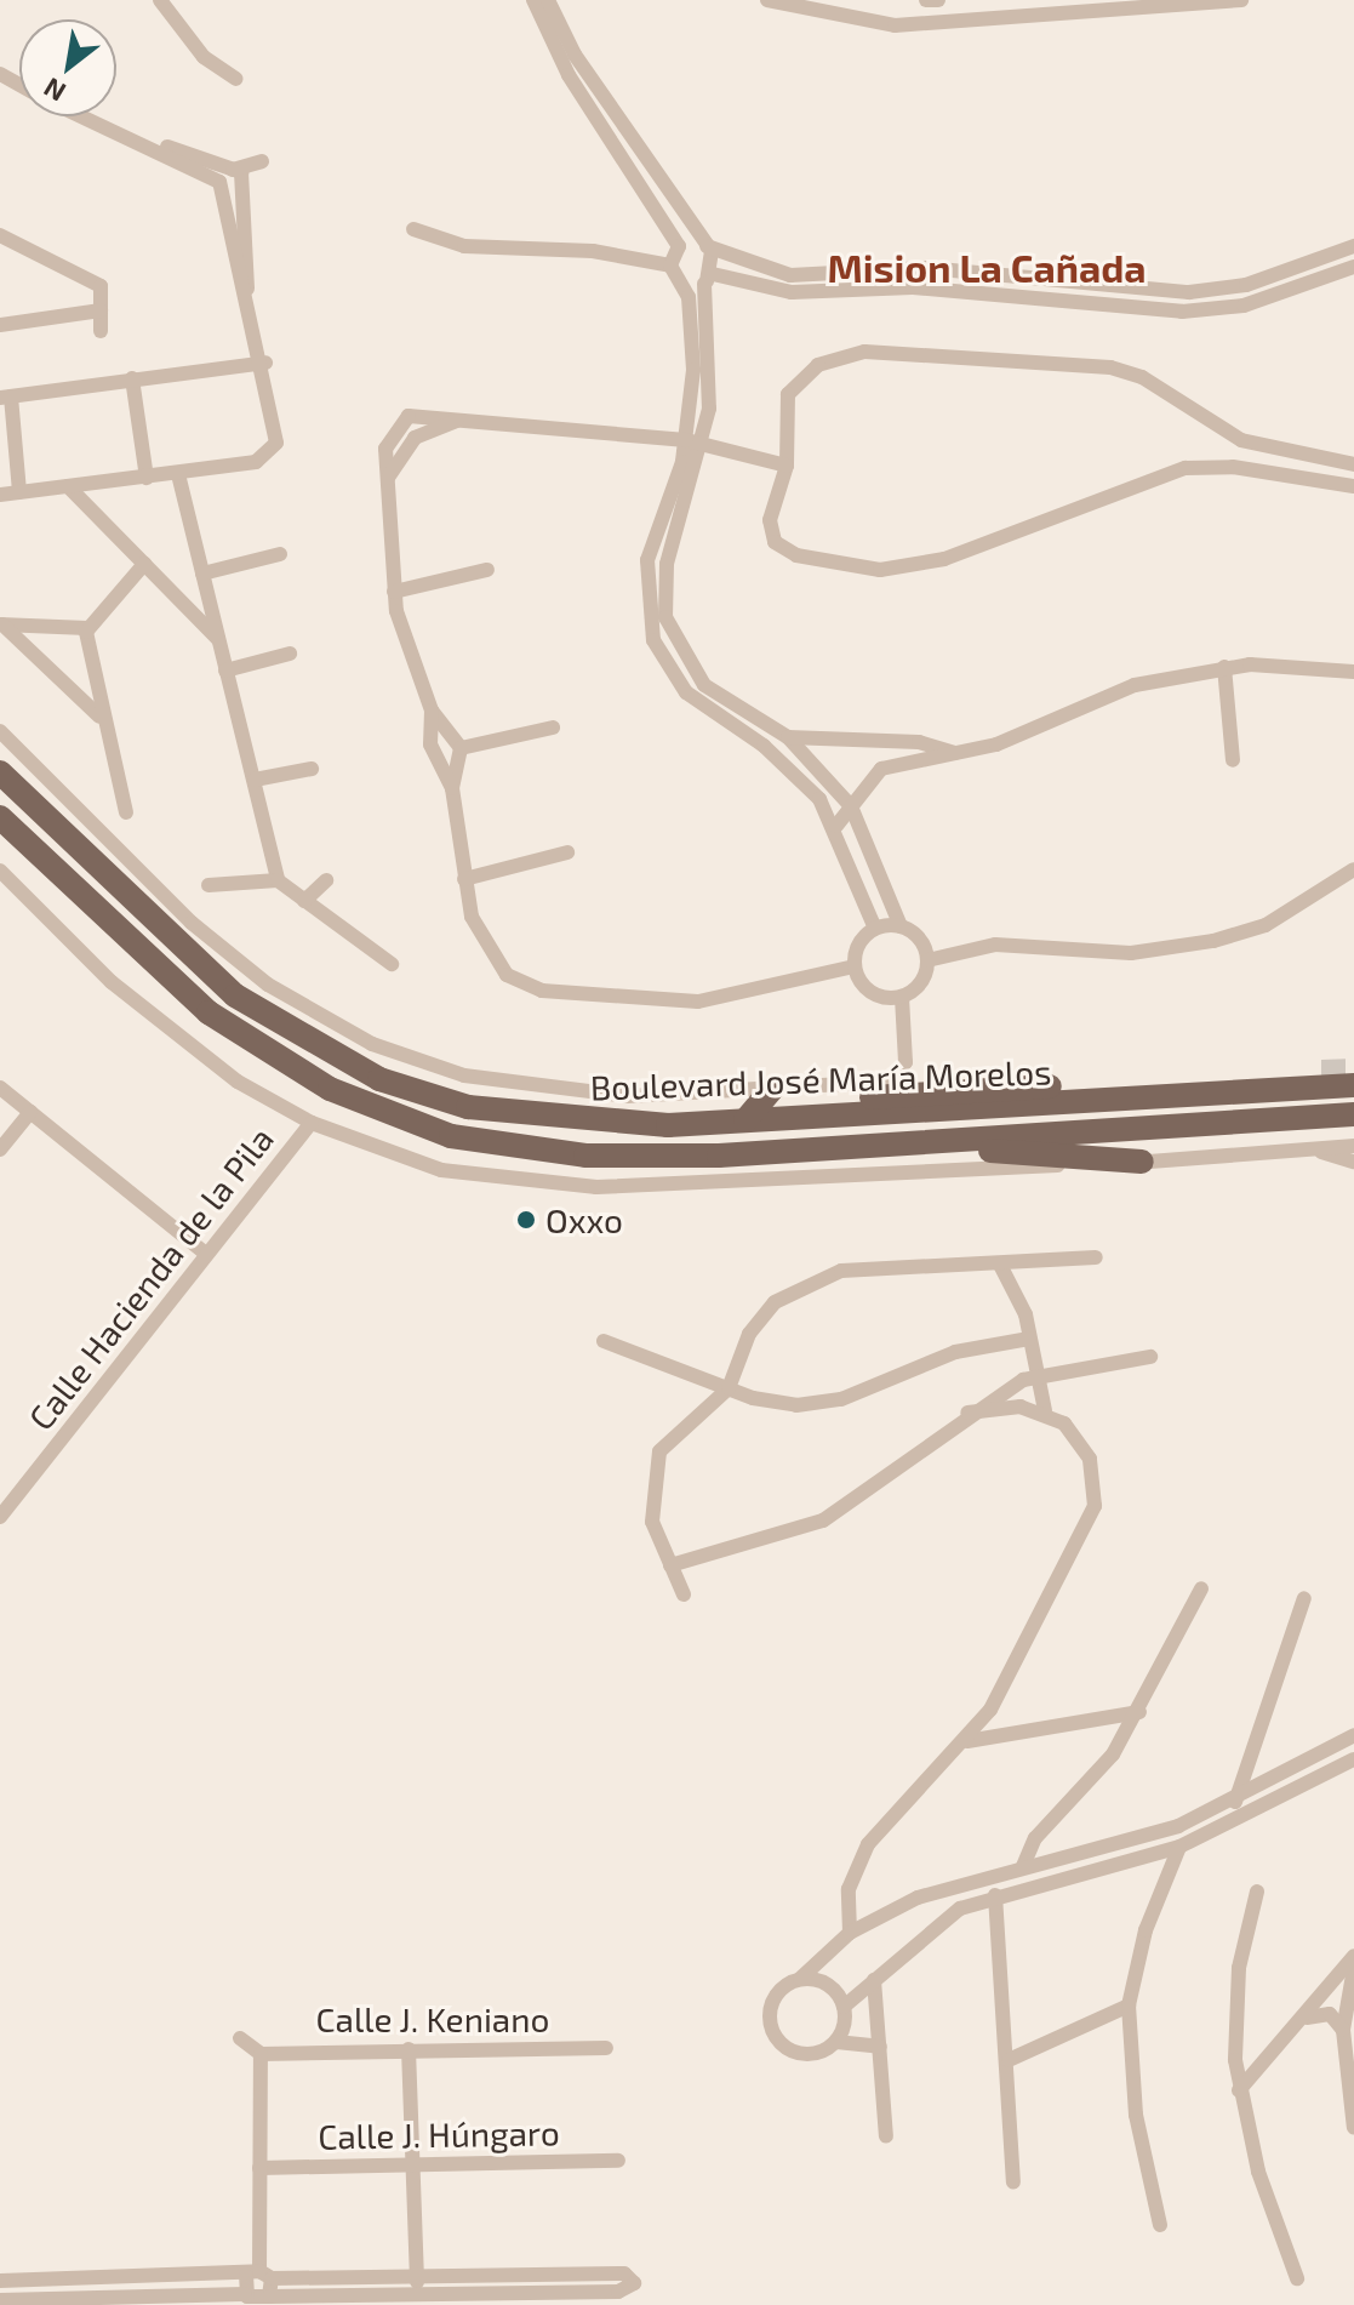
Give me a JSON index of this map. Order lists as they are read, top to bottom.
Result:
{
  "streets": {
    "main road": ["Boulevard José María Morelos"],
    "street": ["Calle Hacienda de la Pila", "Calle J. Keniano", "Calle J. Húngaro"]
  },
  "districts": ["Mision La Cañada"],
  "places": ["Oxxo"],
  "north": "bottom left"
}
